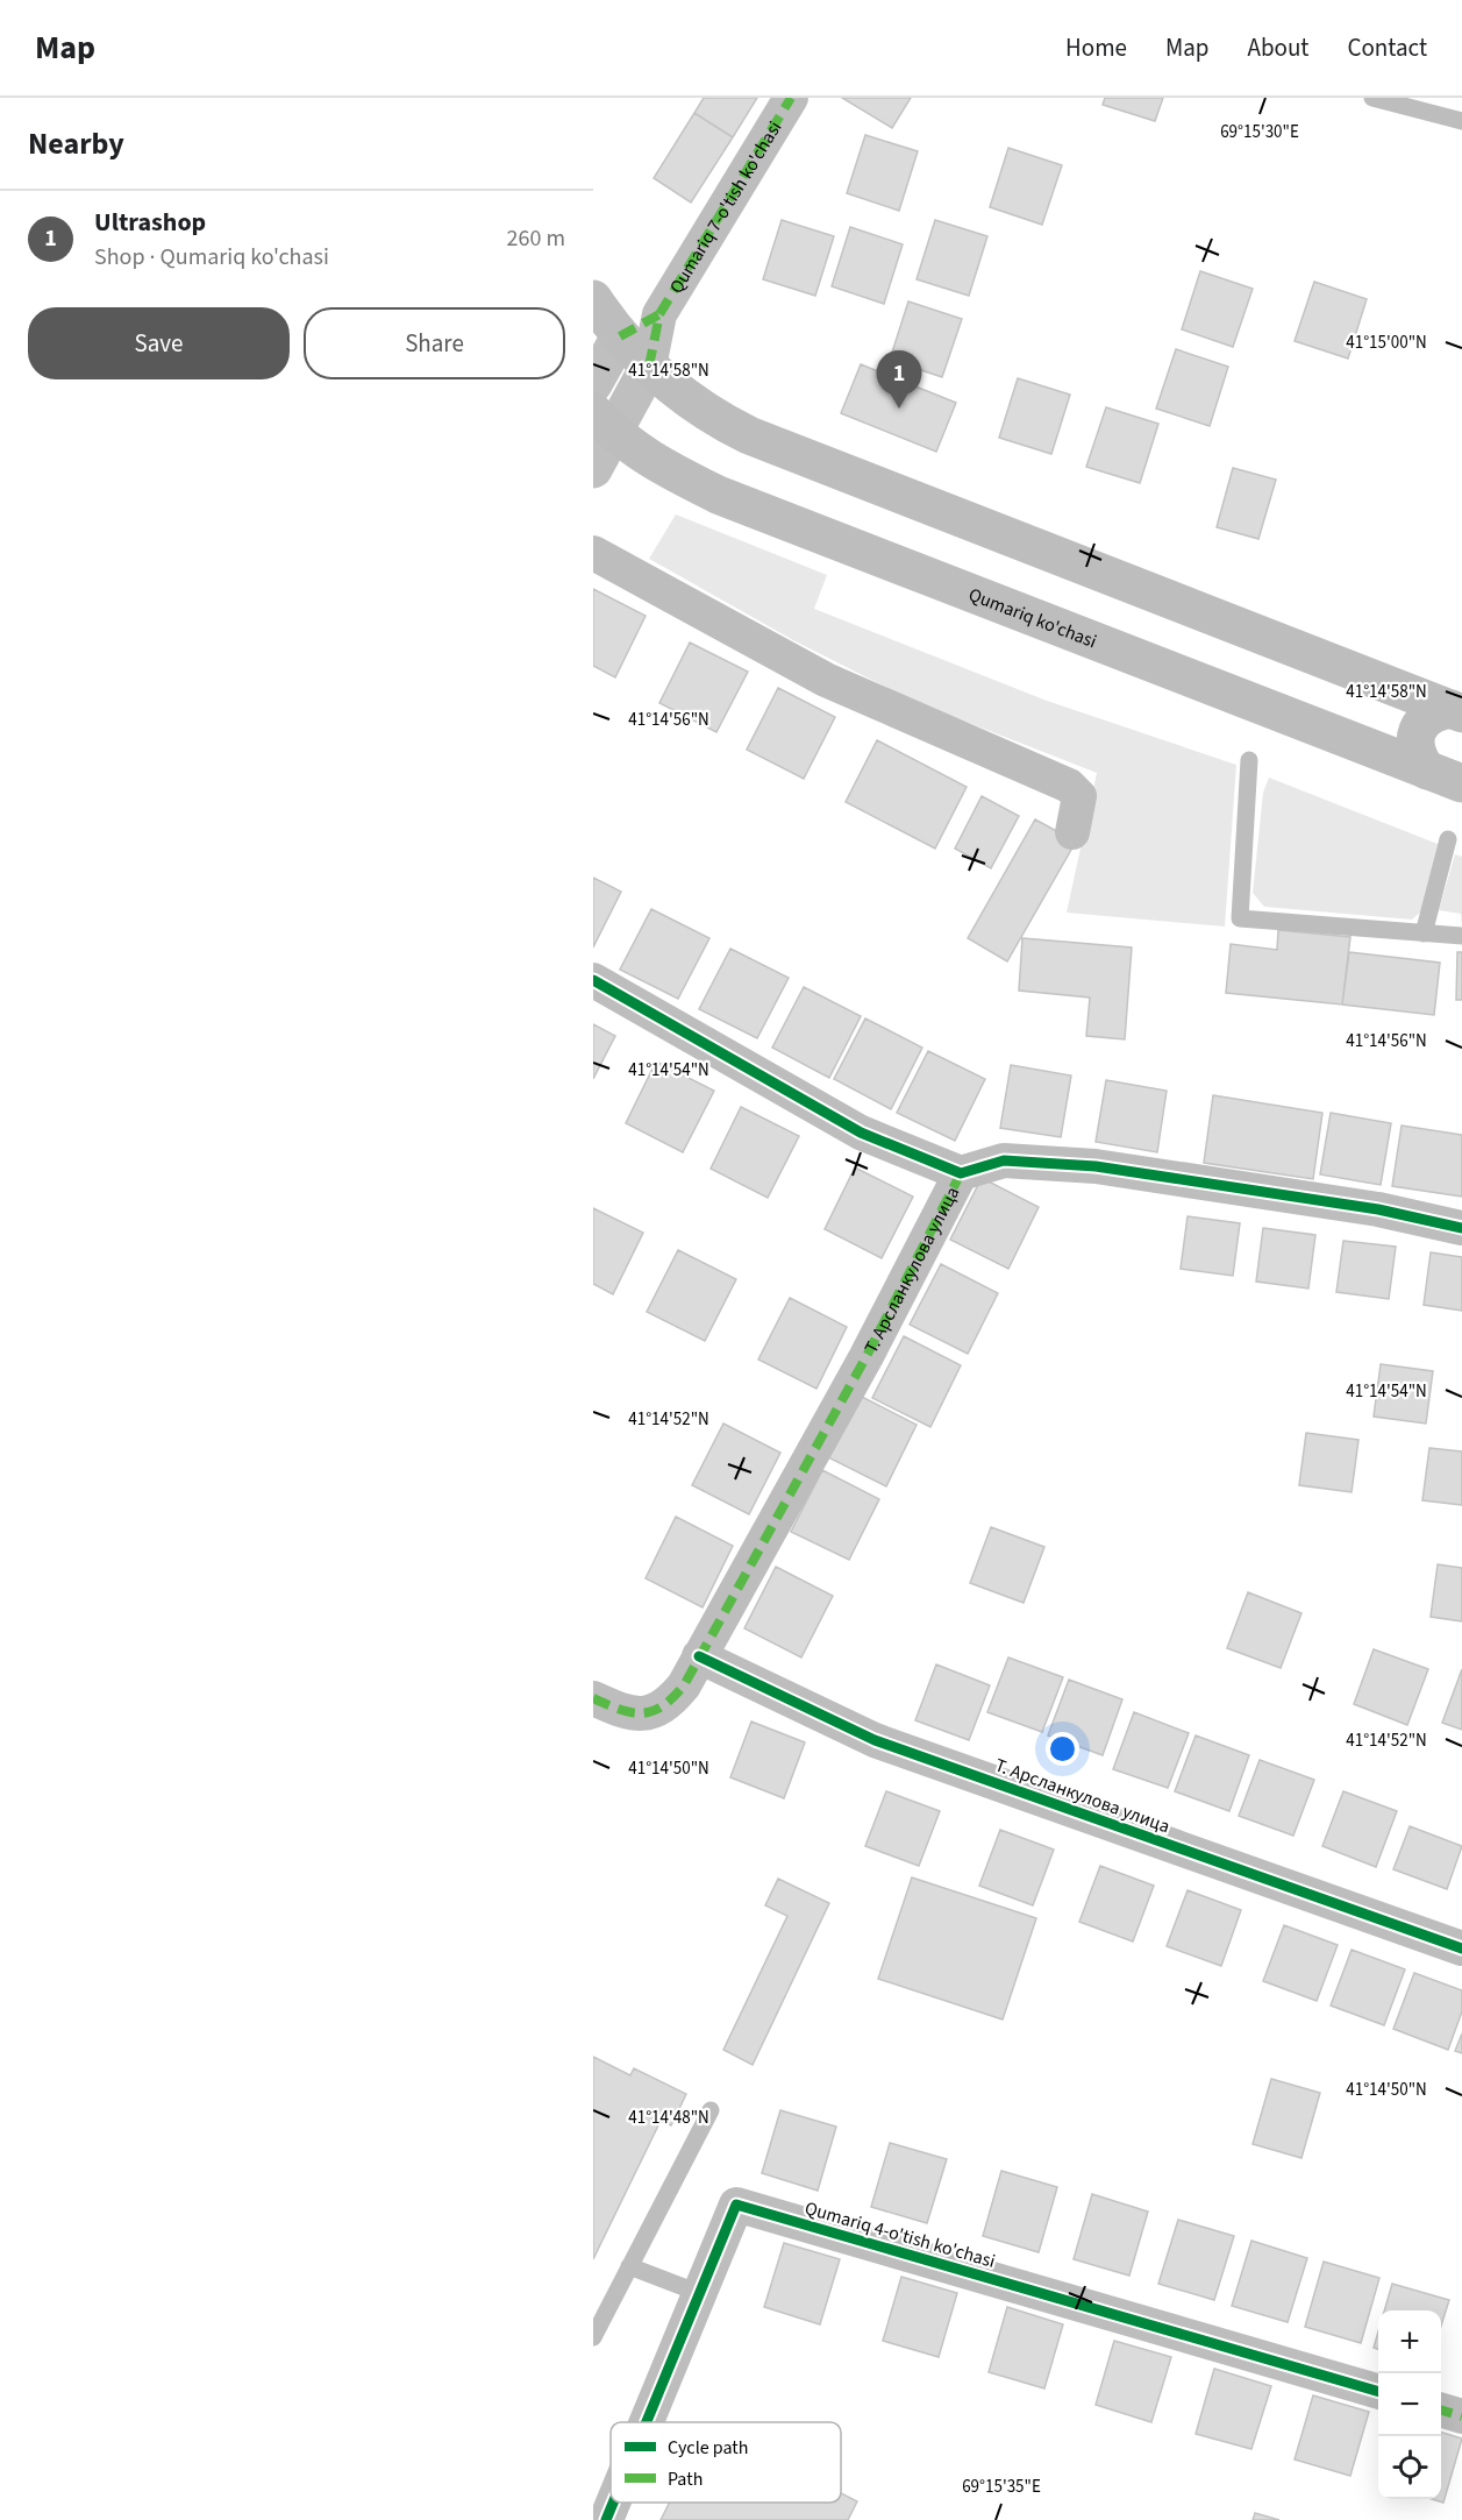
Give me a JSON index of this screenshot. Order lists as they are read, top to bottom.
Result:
{
  "streets": {
    "main road": ["Qumariq ko'chasi"],
    "street": ["Qumariq 7-o'tish ko'chasi", "Т. Арсланкулова улица", "Qumariq 4-o'tish ko'chasi"]
  },
  "legend": ["Cycle path", "Path"],
  "page": {
    "header": "Map",
    "nav": [
      "Home",
      "Map",
      "About",
      "Contact"
    ],
    "heading": "Nearby",
    "list": [
      {
        "mark": "1",
        "name": "Ultrashop",
        "note": "Shop · Qumariq ko'chasi",
        "value": "260 m"
      }
    ],
    "buttons": ["Save", "Share"],
    "pins": "1",
    "map_buttons": ["+", "−"]
  },
  "coordinates": [
    "69°15'30\"E",
    "41°15'00\"N",
    "41°14'58\"N",
    "41°14'56\"N",
    "41°14'54\"N",
    "41°14'52\"N",
    "41°14'50\"N",
    "41°14'48\"N",
    "69°15'35\"E"
  ]
}
